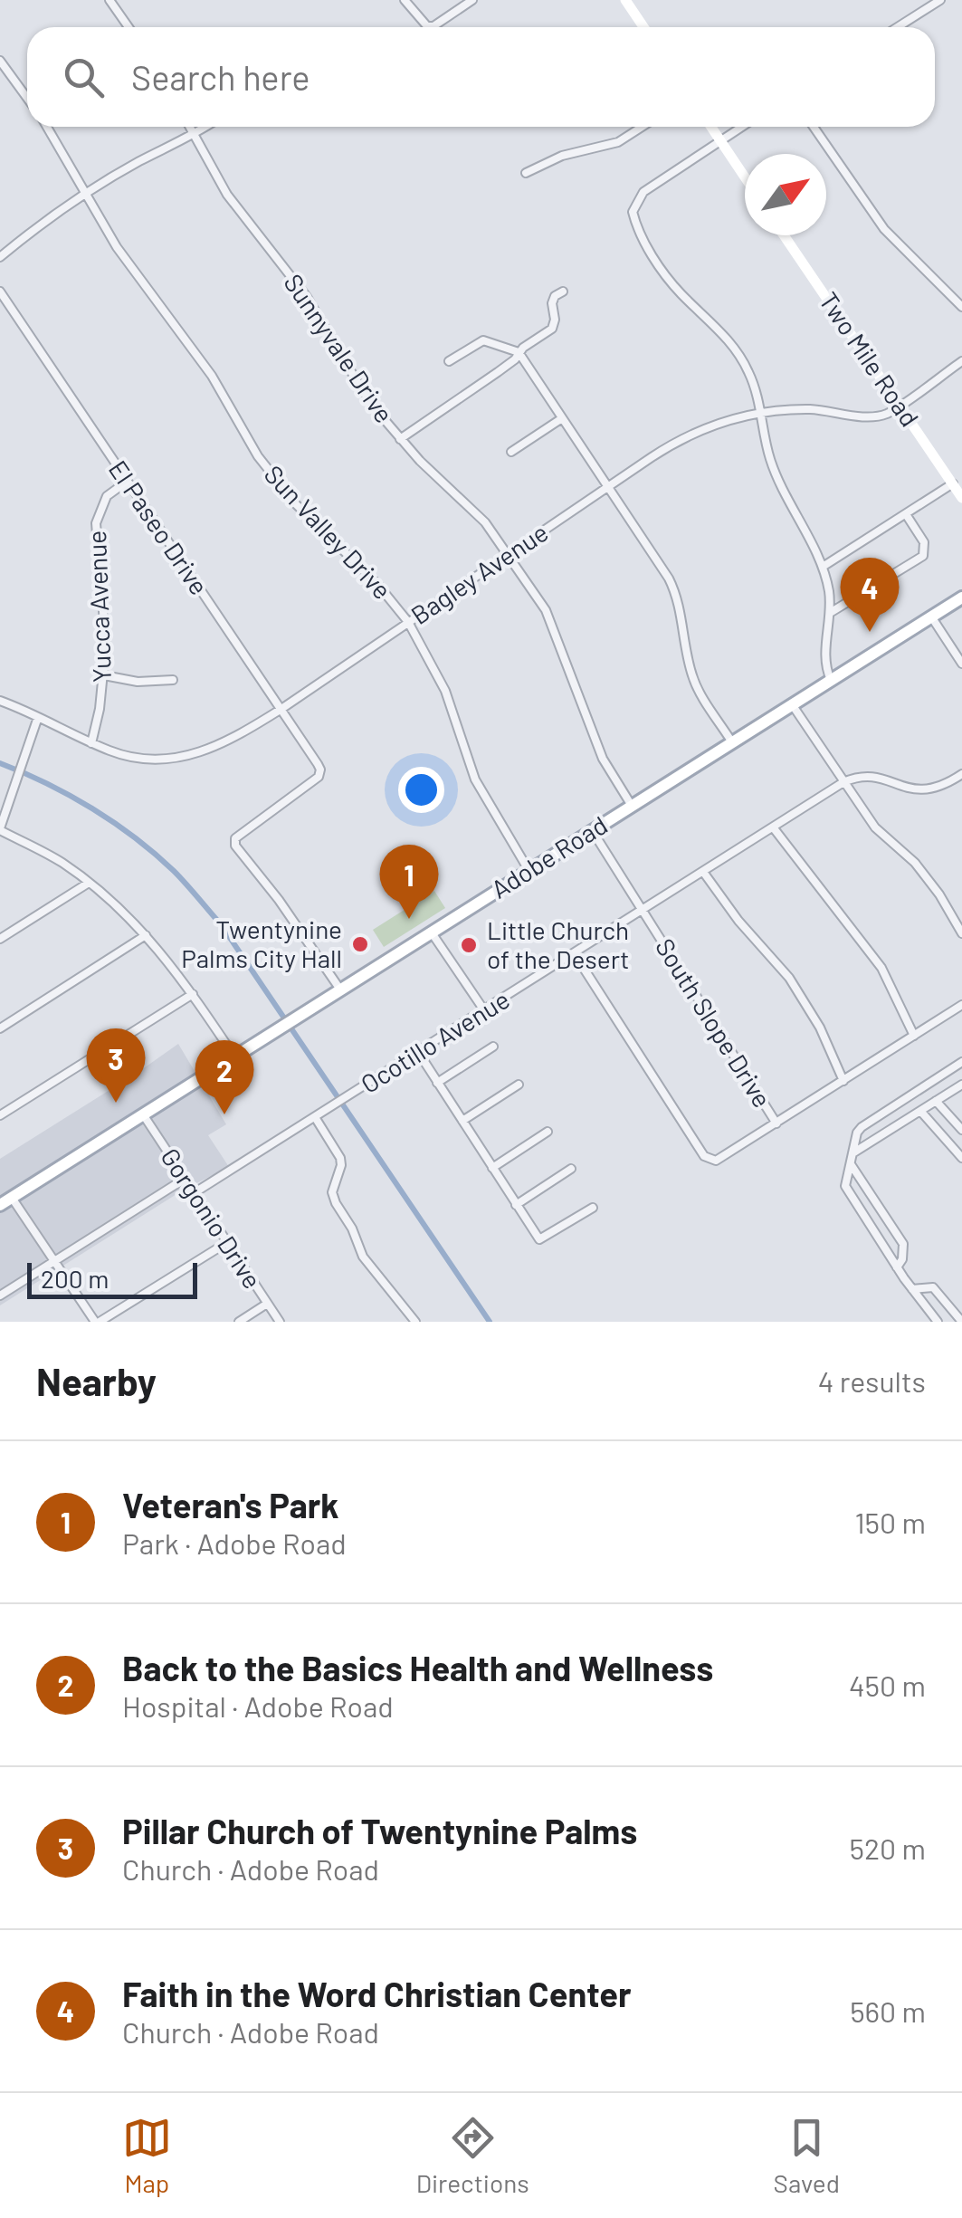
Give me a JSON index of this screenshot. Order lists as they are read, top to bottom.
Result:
{
  "streets": {
    "main road": ["Two Mile Road", "Adobe Road"],
    "street": [
      "Sunnyvale Drive",
      "El Paseo Drive",
      "Sun Valley Drive",
      "Bagley Avenue",
      "Yucca Avenue",
      "South Slope Drive",
      "Ocotillo Avenue",
      "Gorgonio Drive"
    ]
  },
  "crossings": [
    ["Sunnyvale Drive", "Bagley Avenue"],
    ["Sunnyvale Drive", "Adobe Road"],
    ["Two Mile Road", "Bagley Avenue"],
    ["El Paseo Drive", "Bagley Avenue"],
    ["El Paseo Drive", "Yucca Avenue"],
    ["El Paseo Drive", "Adobe Road"],
    ["Sun Valley Drive", "Bagley Avenue"],
    ["Sun Valley Drive", "Adobe Road"],
    ["Bagley Avenue", "Yucca Avenue"],
    ["Adobe Road", "South Slope Drive"],
    ["Adobe Road", "Gorgonio Drive"],
    ["South Slope Drive", "Ocotillo Avenue"],
    ["Ocotillo Avenue", "Gorgonio Drive"]
  ],
  "places": ["Twentynine Palms City Hall", "Little Church of the Desert"],
  "scale_bar": "200 m",
  "north": "top right",
  "page": {
    "search": "Search here",
    "pins": [
      "4",
      "1",
      "3",
      "2"
    ],
    "scale": "200 m",
    "heading": ["Nearby", "4 results"],
    "list": [
      {
        "mark": "1",
        "name": "Veteran's Park",
        "note": "Park · Adobe Road",
        "value": "150 m"
      },
      {
        "mark": "2",
        "name": "Back to the Basics Health and Wellness",
        "note": "Hospital · Adobe Road",
        "value": "450 m"
      },
      {
        "mark": "3",
        "name": "Pillar Church of Twentynine Palms",
        "note": "Church · Adobe Road",
        "value": "520 m"
      },
      {
        "mark": "4",
        "name": "Faith in the Word Christian Center",
        "note": "Church · Adobe Road",
        "value": "560 m"
      }
    ],
    "nav": ["Map", "Directions", "Saved"]
  }
}
